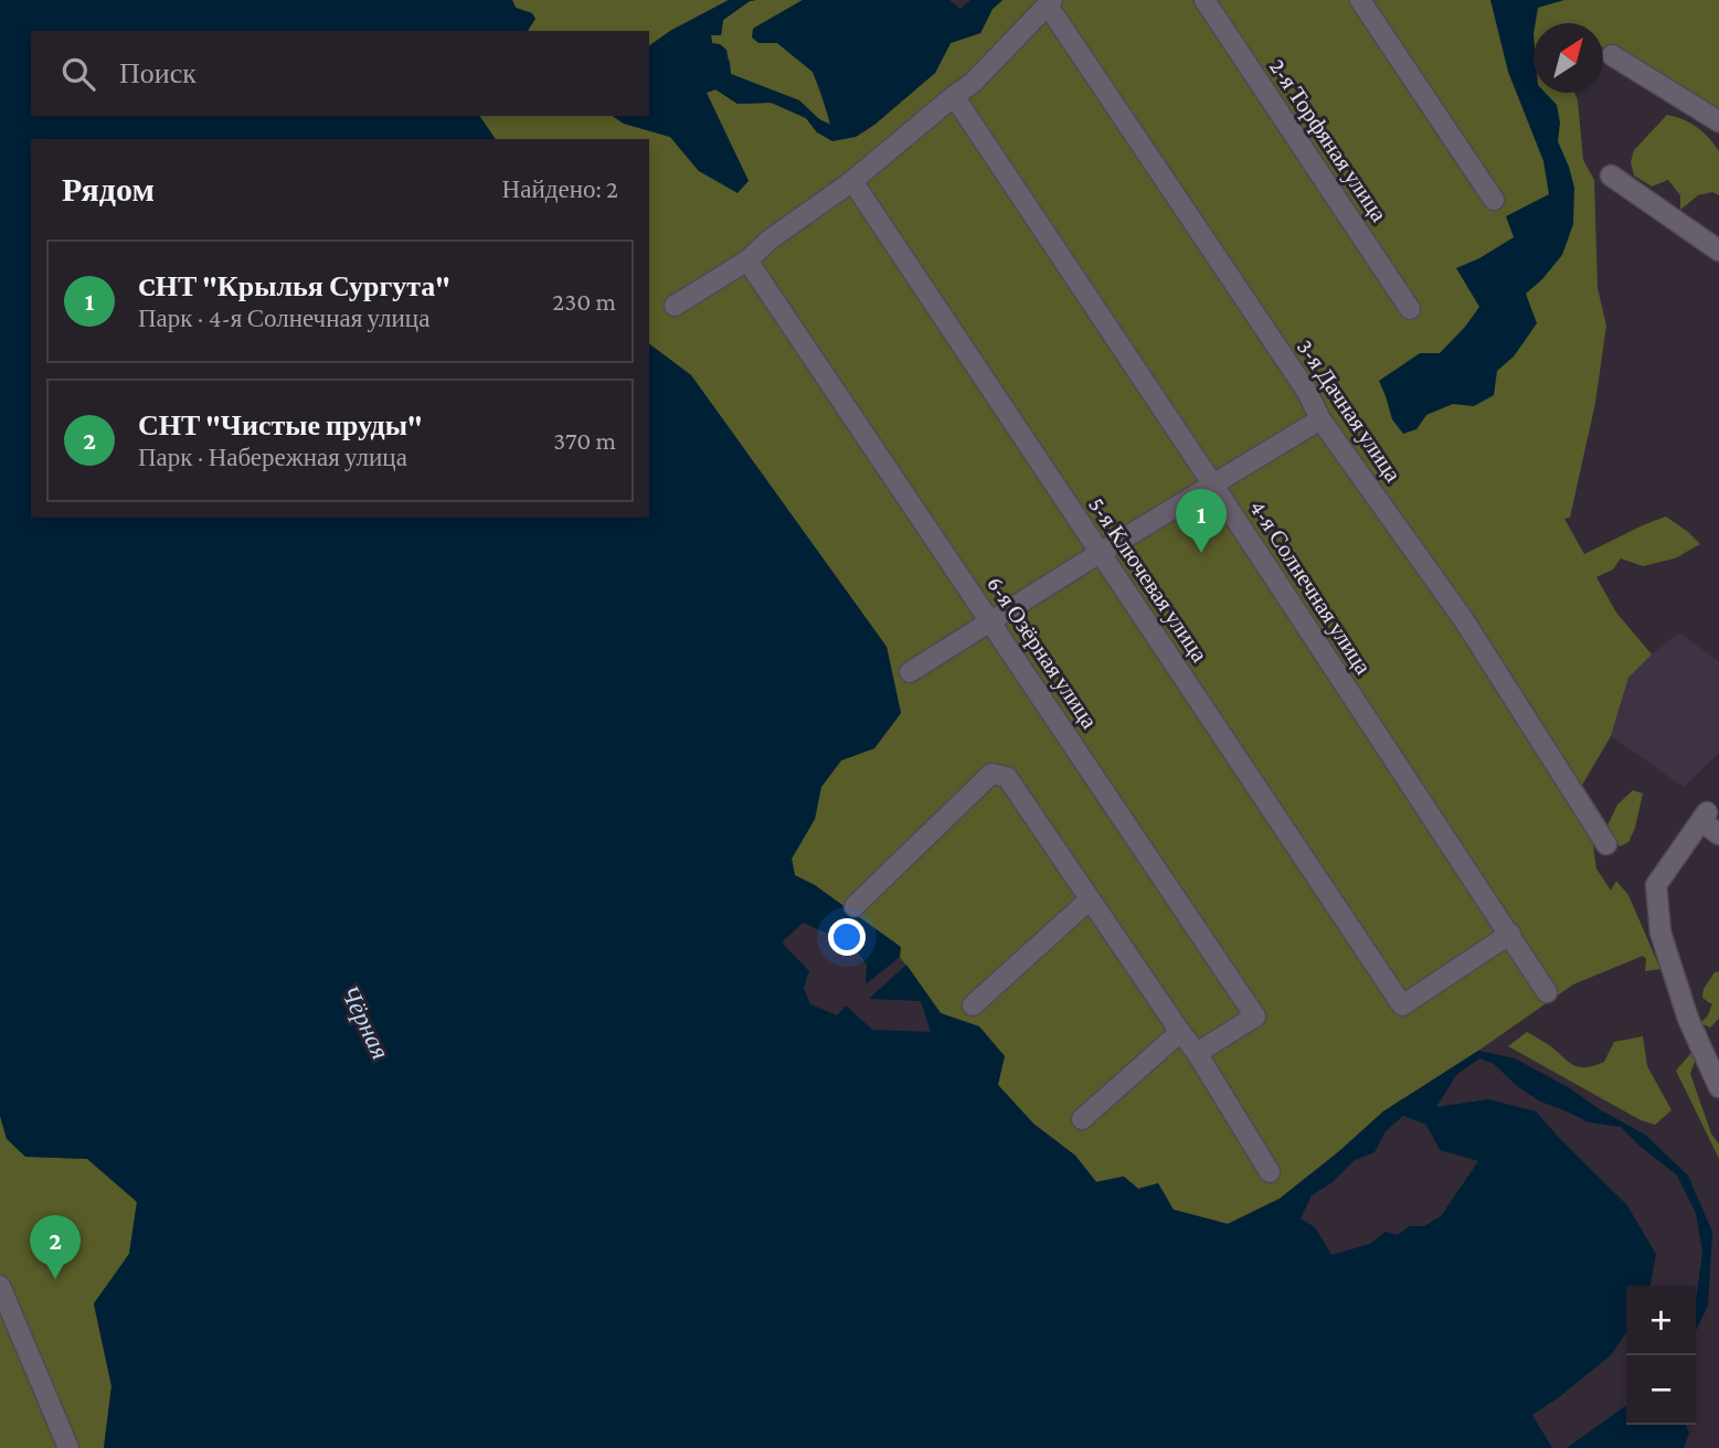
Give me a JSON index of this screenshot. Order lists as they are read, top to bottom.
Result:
{
  "streets": {
    "street": [
      "2-я Торфяная улица",
      "3-я Дачная улица",
      "5-я Ключевая улица",
      "4-я Солнечная улица",
      "6-я Озёрная улица"
    ]
  },
  "crossings": [
    ["5-я Ключевая улица", "4-я Солнечная улица"]
  ],
  "water": ["Чёрная"],
  "north": "top right",
  "page": {
    "search": "Поиск",
    "heading": ["Рядом", "Найдено: 2"],
    "list": [
      {
        "mark": "1",
        "name": "CНТ \"Крылья Сургута\"",
        "note": "Парк · 4-я Солнечная улица",
        "value": "230 m"
      },
      {
        "mark": "2",
        "name": "СНТ \"Чистые пруды\"",
        "note": "Парк · Набережная улица",
        "value": "370 m"
      }
    ],
    "pins": ["1", "2"],
    "map_buttons": ["+", "−"]
  }
}
